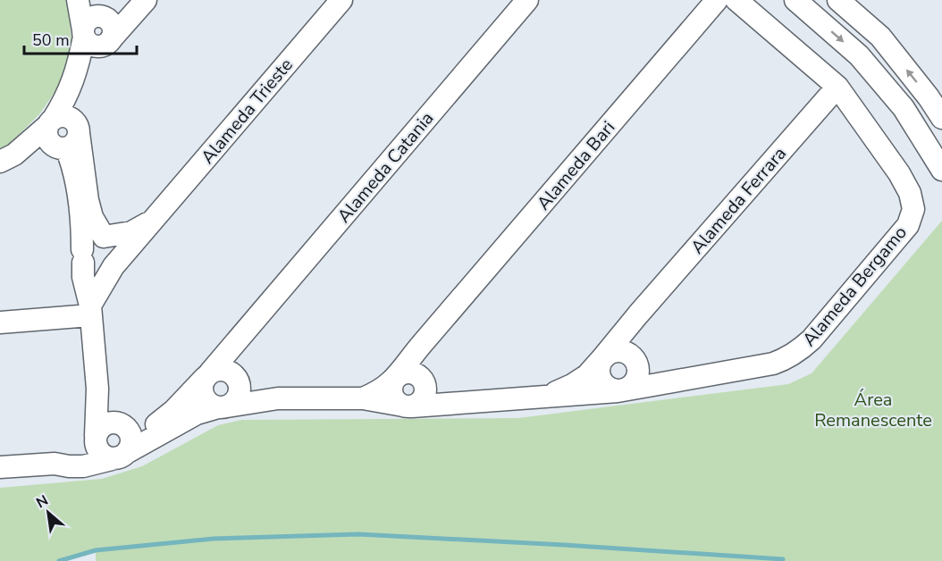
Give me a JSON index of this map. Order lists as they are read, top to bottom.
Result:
{
  "streets": {
    "street": [
      "Alameda Trieste",
      "Alameda Bari",
      "Alameda Catania",
      "Alameda Ferrara",
      "Alameda Bergamo"
    ]
  },
  "crossings": [
    ["Alameda Bari", "Alameda Bergamo"],
    ["Alameda Catania", "Alameda Bergamo"],
    ["Alameda Ferrara", "Alameda Bergamo"]
  ],
  "parks": ["Área Remanescente"],
  "scale_bar": "50 m",
  "north": "top left"
}
